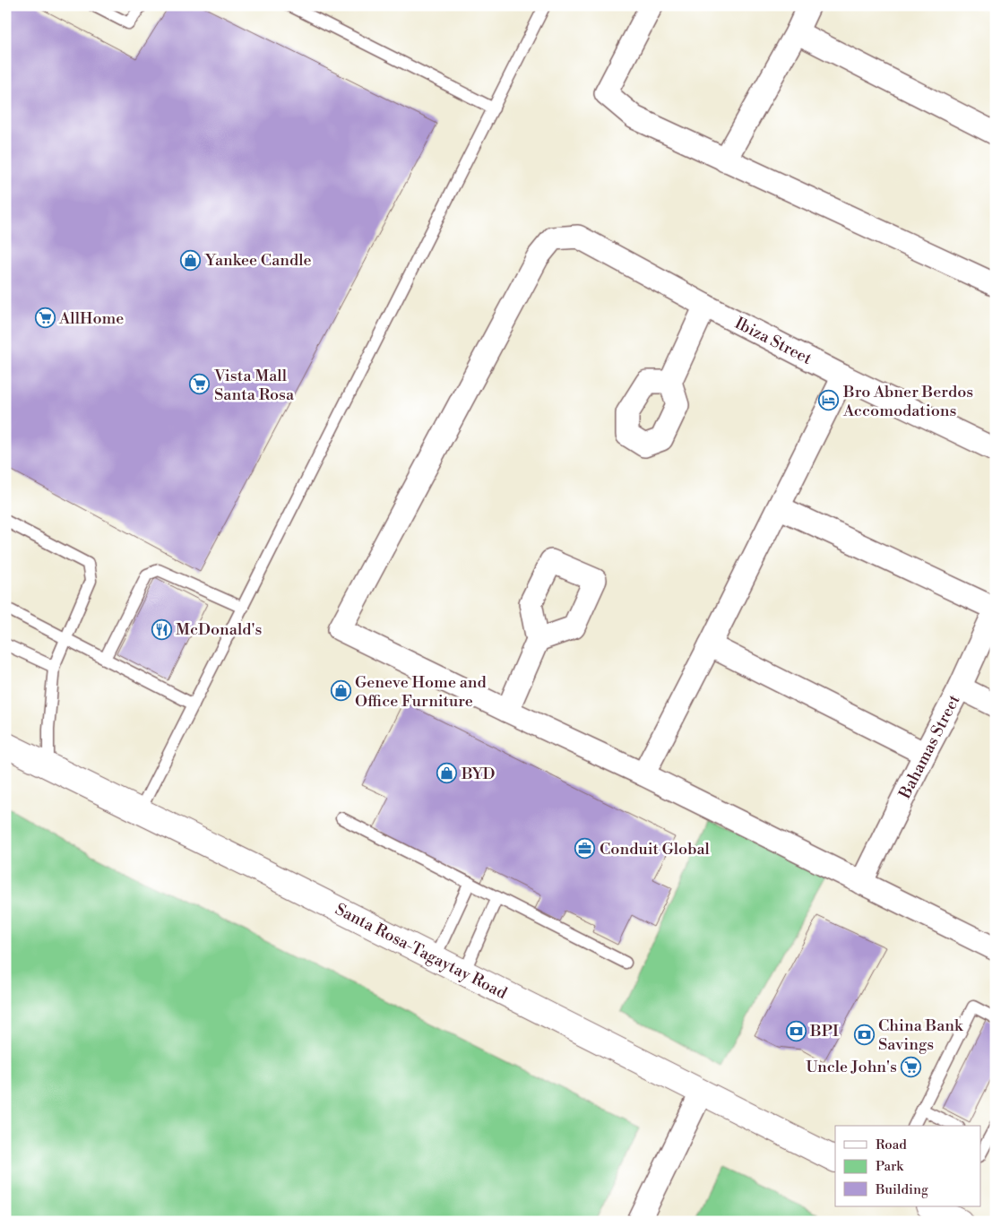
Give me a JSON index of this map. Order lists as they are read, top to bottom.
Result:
{
  "streets": {
    "main road": ["Santa Rosa-Tagaytay Road"],
    "street": ["Ibiza Street", "Bahamas Street"]
  },
  "places": {
    "shop": ["Yankee Candle", "Geneve Home and Office Furniture", "BYD"],
    "supermarket": ["AllHome", "Vista Mall Santa Rosa", "Uncle John's"],
    "hotel": ["Bro Abner Berdos Accomodations"],
    "restaurant": ["McDonald's"],
    "office": ["Conduit Global"],
    "bank": ["BPI", "China Bank Savings"]
  },
  "legend": ["Road", "Park", "Building"]
}
